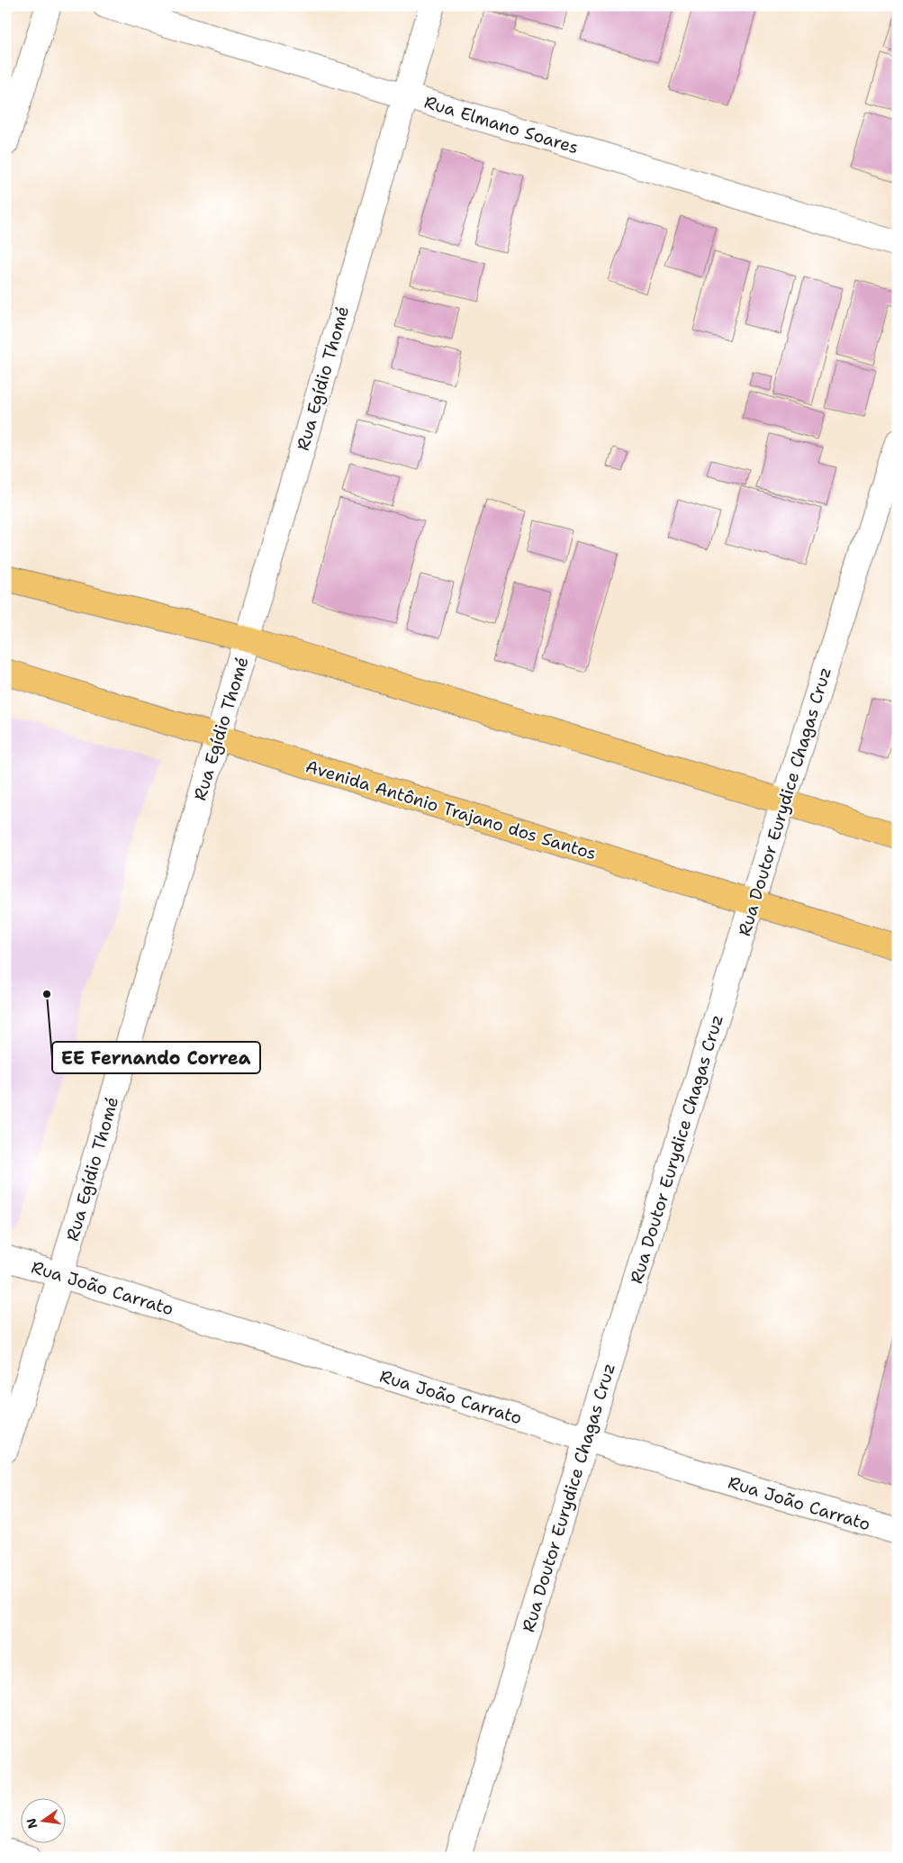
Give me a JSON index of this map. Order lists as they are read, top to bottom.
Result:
{
  "streets": {
    "main road": ["Avenida Antônio Trajano dos Santos"],
    "street": [
      "Rua Elmano Soares",
      "Rua Egídio Thomé",
      "Rua Doutor Eurydice Chagas Cruz",
      "Rua João Carrato"
    ]
  },
  "crossings": [
    ["Rua Elmano Soares", "Rua Egídio Thomé"],
    ["Rua Egídio Thomé", "Avenida Antônio Trajano dos Santos"],
    ["Rua Egídio Thomé", "Rua João Carrato"],
    ["Rua Doutor Eurydice Chagas Cruz", "Avenida Antônio Trajano dos Santos"],
    ["Rua Doutor Eurydice Chagas Cruz", "Rua João Carrato"]
  ],
  "places": ["EE Fernando Correa"],
  "north": "left"
}
